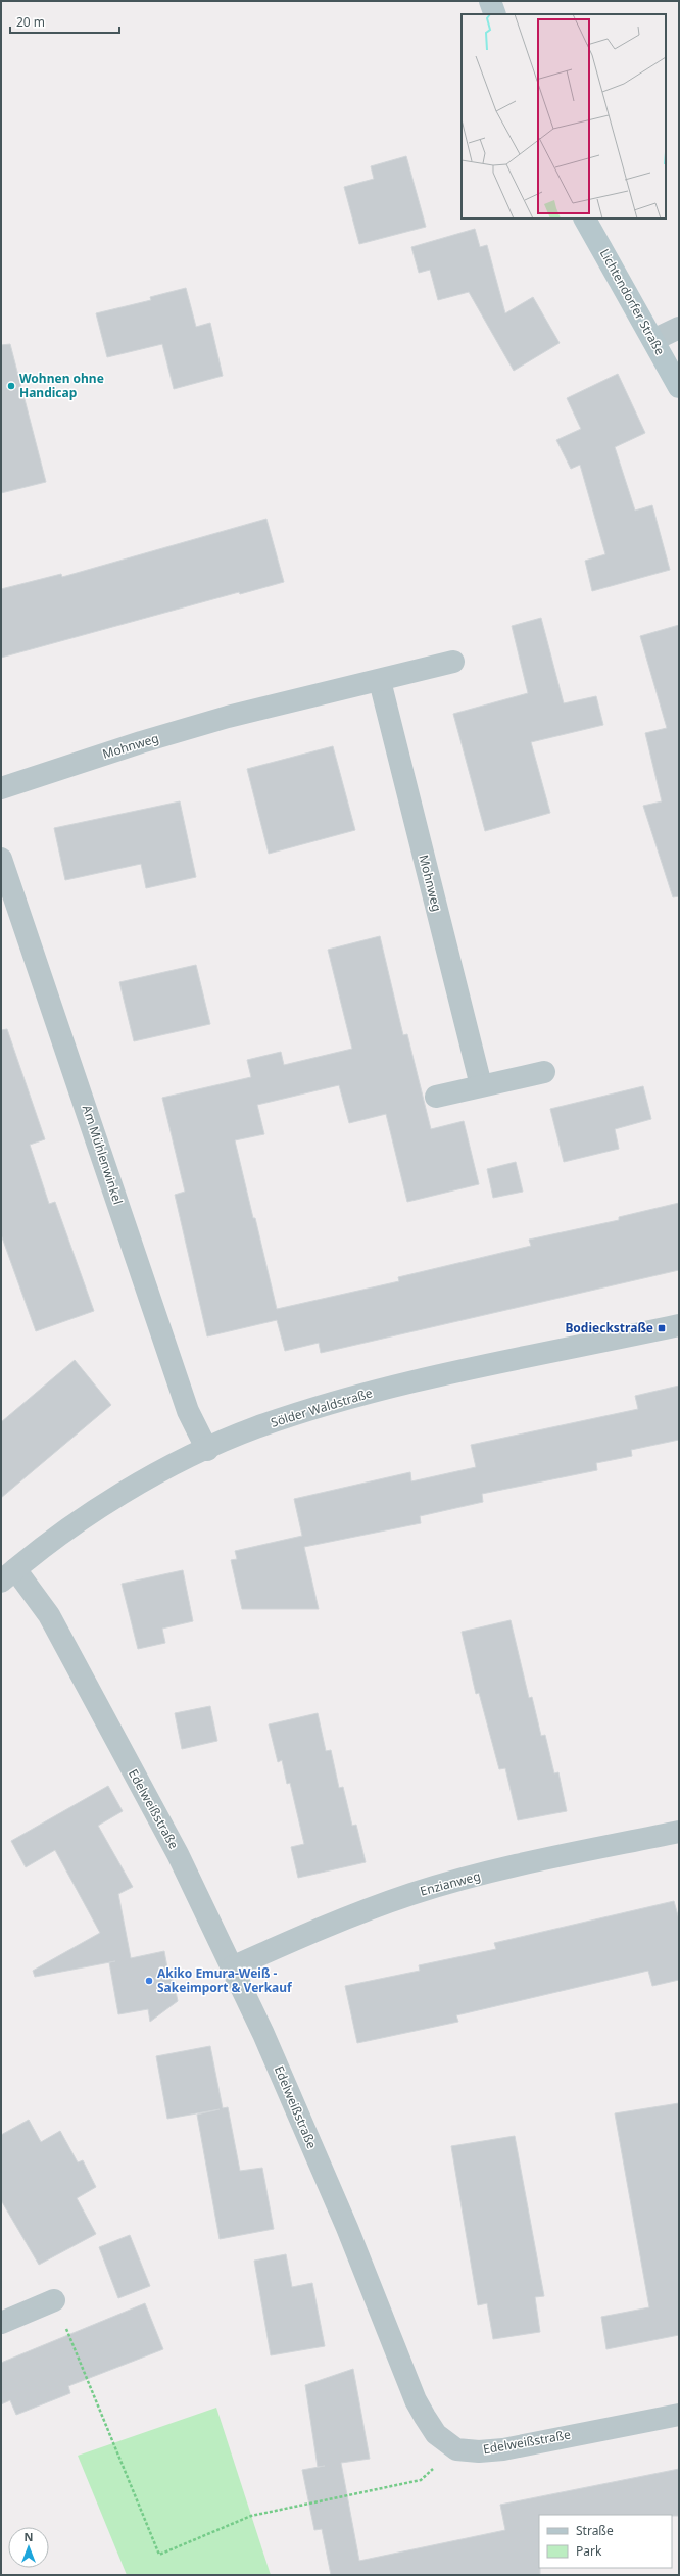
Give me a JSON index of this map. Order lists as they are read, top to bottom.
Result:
{
  "streets": {
    "main road": ["Lichtendorfer Straße"],
    "street": [
      "Mohnweg",
      "Am Mühlenwinkel",
      "Sölder Waldstraße",
      "Edelweißstraße",
      "Enzianweg"
    ]
  },
  "crossings": [
    ["Am Mühlenwinkel", "Sölder Waldstraße"],
    ["Sölder Waldstraße", "Edelweißstraße"],
    ["Edelweißstraße", "Enzianweg"]
  ],
  "places": {
    "other": ["Wohnen ohne Handicap", "Akiko Emura-Weiß - Sakeimport & Verkauf"],
    "transit": ["Bodieckstraße"]
  },
  "legend": ["Straße", "Park"],
  "scale_bar": "20 m",
  "north": "top"
}
